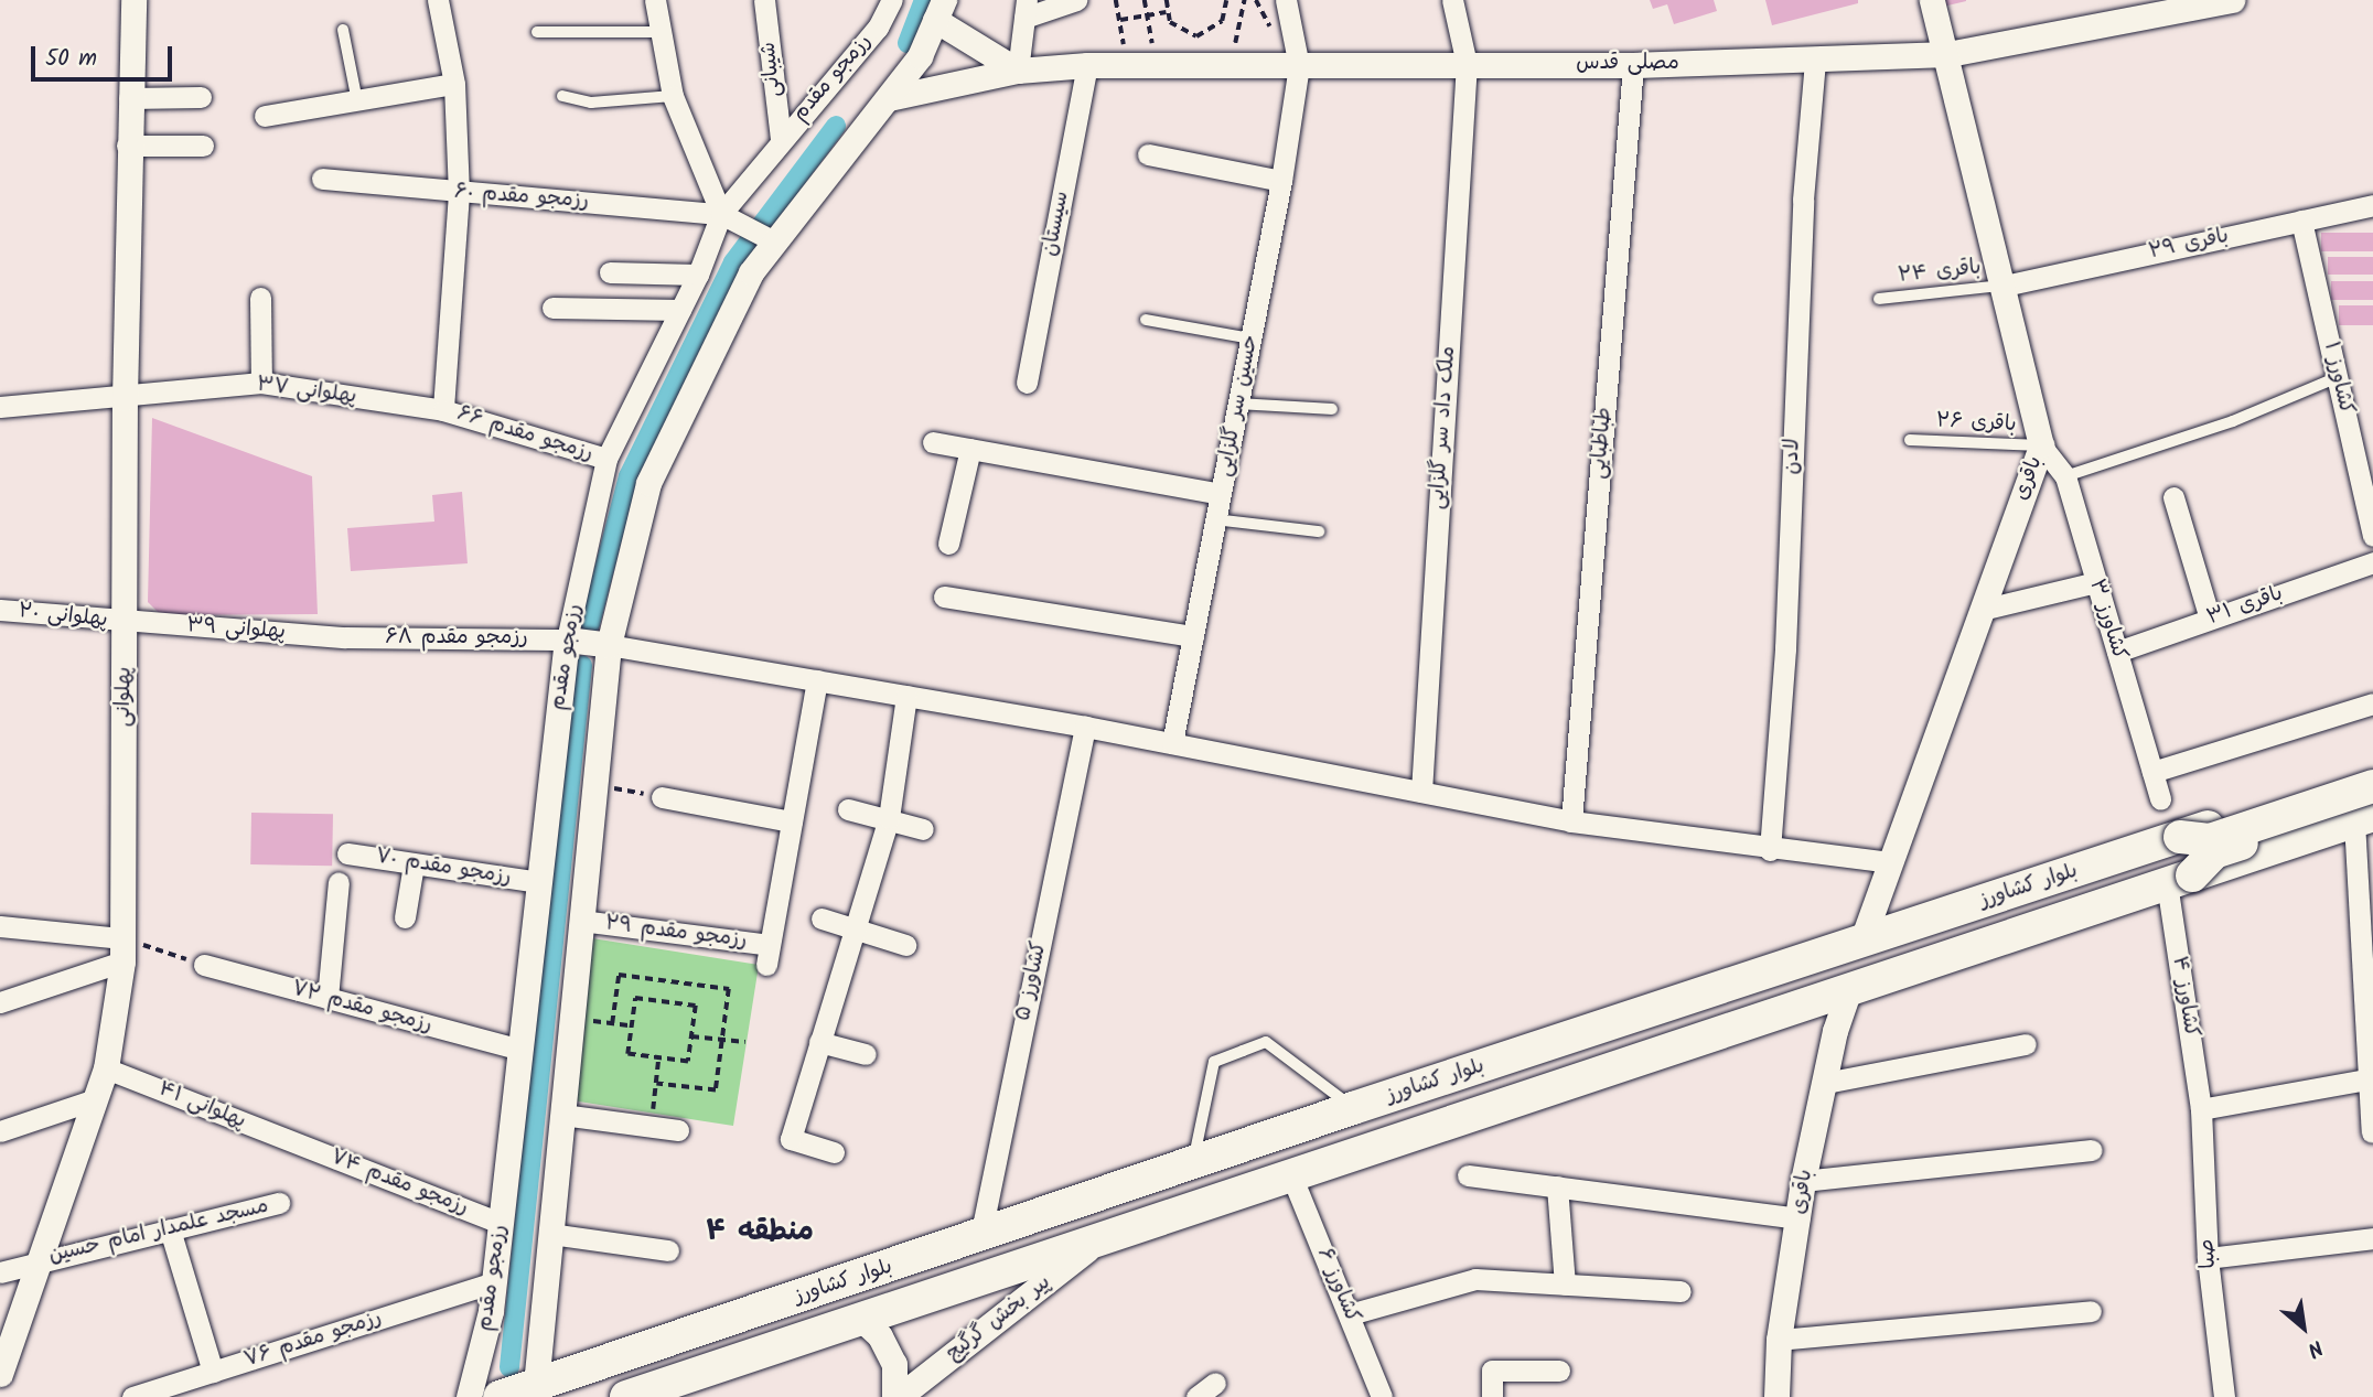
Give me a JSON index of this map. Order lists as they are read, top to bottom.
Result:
{
  "streets": {
    "main road": ["بلوار کشاورز"],
    "street": [
      "مصلی قدس",
      "شیبانی",
      "رزمجو مقدم",
      "رزمجو مقدم ۶۰",
      "سیستان",
      "باقری ۲۹",
      "کشاورز ۱",
      "پهلوانی ۳۷",
      "حسین سر گلزایی",
      "ملک داد سر گلزایی",
      "رزمجو مقدم ۶۶",
      "طباطبایی",
      "لادن",
      "باقری",
      "باقری ۳۱",
      "پهلوانی ۲۰",
      "کشاورز ۳",
      "پهلوانی ۳۹",
      "رزمجو مقدم ۶۸",
      "پهلوانی",
      "رزمجو مقدم ۷۰",
      "رزمجو مقدم ۲۹",
      "کشاورز ۵",
      "کشاورز ۴",
      "رزمجو مقدم ۷۲",
      "پهلوانی ۴۱",
      "رزمجو مقدم ۷۴",
      "مسجد علمدار امام حسین",
      "صبا",
      "کشاورز ۶",
      "پیر بخش گرگیج",
      "رزمجو مقدم ۷۶"
    ],
    "lane": ["باقری ۲۴", "باقری ۲۶"]
  },
  "crossings": [
    ["مصلی قدس", "رزمجو مقدم"],
    ["مصلی قدس", "سیستان"],
    ["مصلی قدس", "حسین سر گلزایی"],
    ["مصلی قدس", "ملک داد سر گلزایی"],
    ["مصلی قدس", "طباطبایی"],
    ["مصلی قدس", "لادن"],
    ["مصلی قدس", "باقری"],
    ["شیبانی", "رزمجو مقدم"],
    ["رزمجو مقدم", "رزمجو مقدم ۶۰"],
    ["رزمجو مقدم", "رزمجو مقدم ۶۶"],
    ["رزمجو مقدم", "رزمجو مقدم ۶۸"],
    ["رزمجو مقدم", "رزمجو مقدم ۷۰"],
    ["رزمجو مقدم", "بلوار کشاورز"],
    ["رزمجو مقدم", "رزمجو مقدم ۲۹"],
    ["رزمجو مقدم", "رزمجو مقدم ۷۲"],
    ["رزمجو مقدم", "رزمجو مقدم ۷۴"],
    ["رزمجو مقدم", "رزمجو مقدم ۷۶"],
    ["باقری ۲۹", "باقری ۲۴"],
    ["باقری ۲۹", "کشاورز ۱"],
    ["باقری ۲۹", "باقری"],
    ["باقری ۲۴", "باقری"],
    ["پهلوانی ۳۷", "رزمجو مقدم ۶۶"],
    ["پهلوانی ۳۷", "پهلوانی"],
    ["باقری ۲۶", "باقری"],
    ["باقری ۲۶", "کشاورز ۳"],
    ["باقری", "کشاورز ۳"],
    ["باقری", "بلوار کشاورز"],
    ["باقری ۳۱", "کشاورز ۳"],
    ["پهلوانی ۲۰", "پهلوانی ۳۹"],
    ["پهلوانی ۲۰", "پهلوانی"],
    ["پهلوانی ۳۹", "رزمجو مقدم ۶۸"],
    ["پهلوانی ۳۹", "پهلوانی"],
    ["پهلوانی", "پهلوانی ۴۱"],
    ["پهلوانی", "مسجد علمدار امام حسین"],
    ["بلوار کشاورز", "کشاورز ۵"],
    ["بلوار کشاورز", "کشاورز ۴"],
    ["بلوار کشاورز", "کشاورز ۶"],
    ["بلوار کشاورز", "پیر بخش گرگیج"],
    ["کشاورز ۴", "صبا"],
    ["پهلوانی ۴۱", "رزمجو مقدم ۷۴"]
  ],
  "districts": ["منطقه ۴"],
  "scale_bar": "50 m",
  "north": "bottom right"
}
